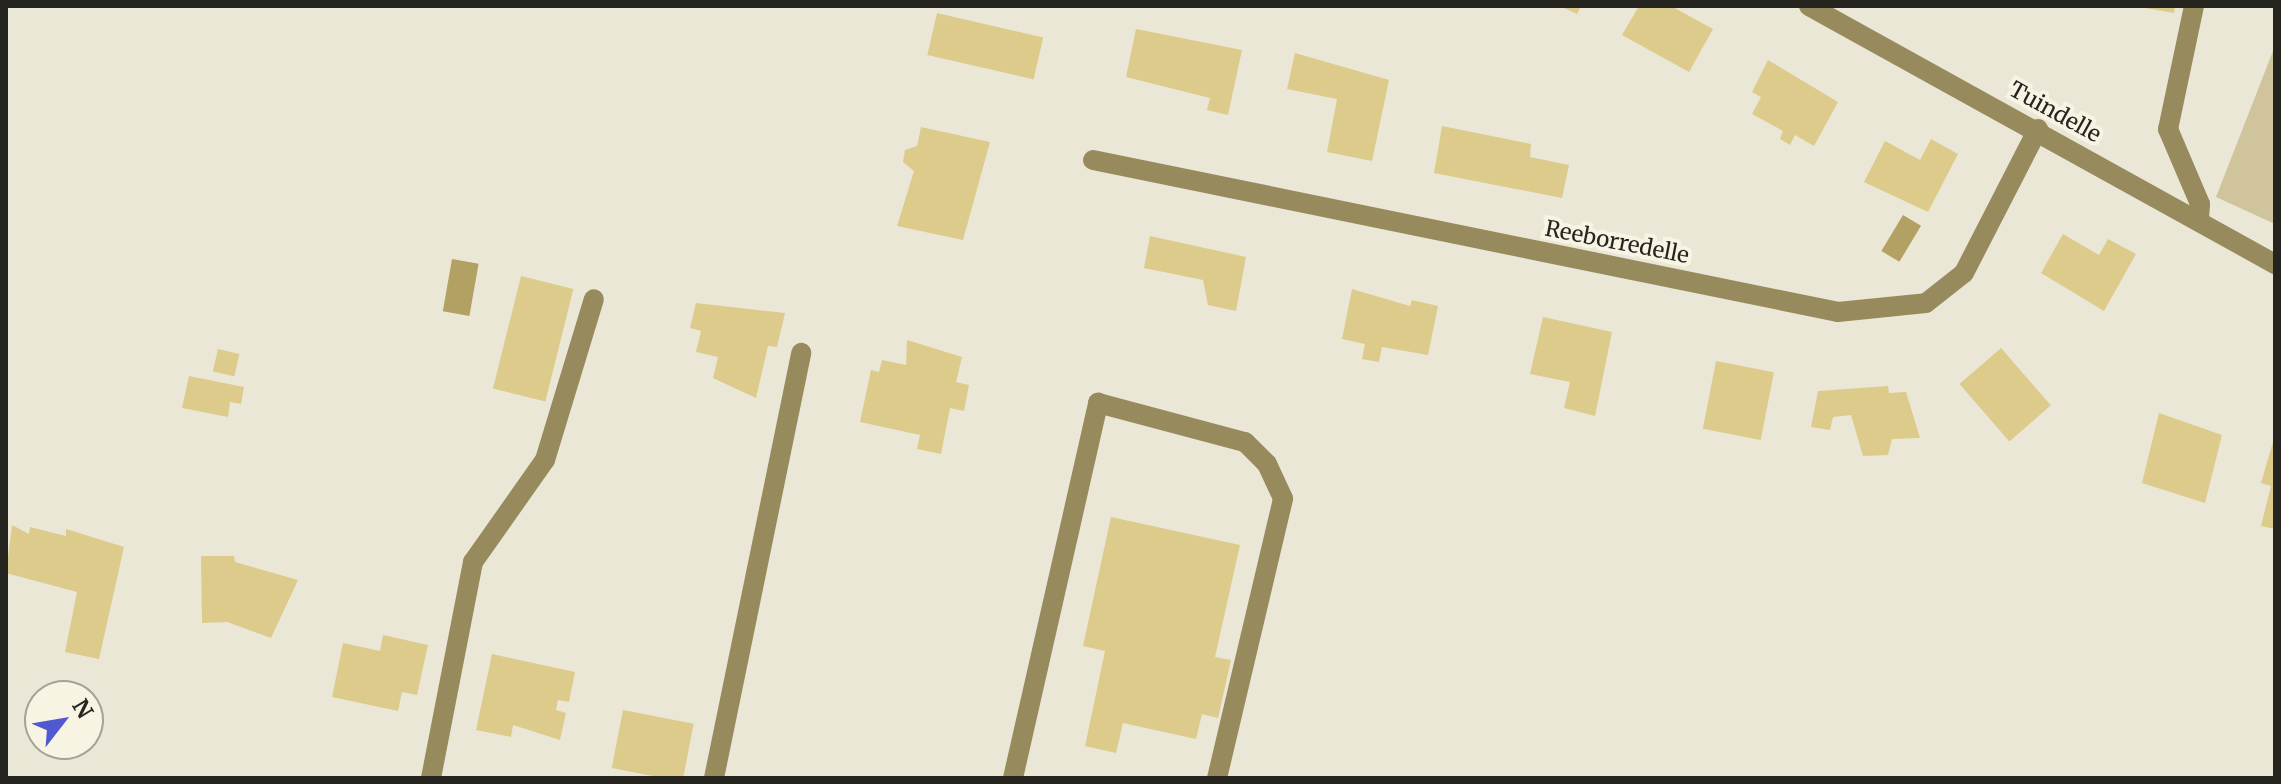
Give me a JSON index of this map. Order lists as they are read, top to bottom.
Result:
{
  "streets": {
    "street": ["Tuindelle", "Reeborredelle"]
  },
  "crossings": [
    ["Tuindelle", "Reeborredelle"]
  ],
  "north": "top right"
}
